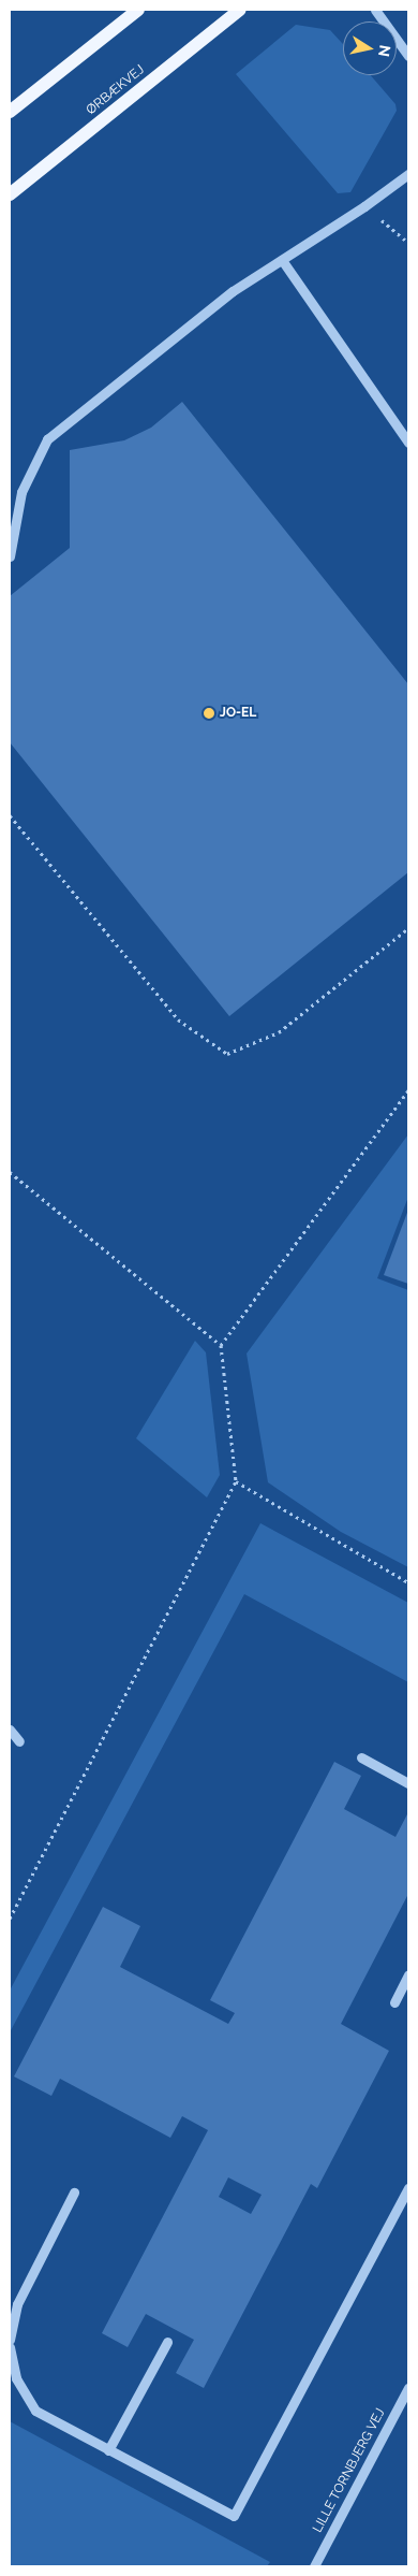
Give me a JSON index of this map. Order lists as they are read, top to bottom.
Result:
{
  "streets": {
    "main road": ["ØRBÆKVEJ"],
    "street": ["LILLE TORNBJERG VEJ"]
  },
  "places": ["JO-EL"],
  "north": "right"
}
